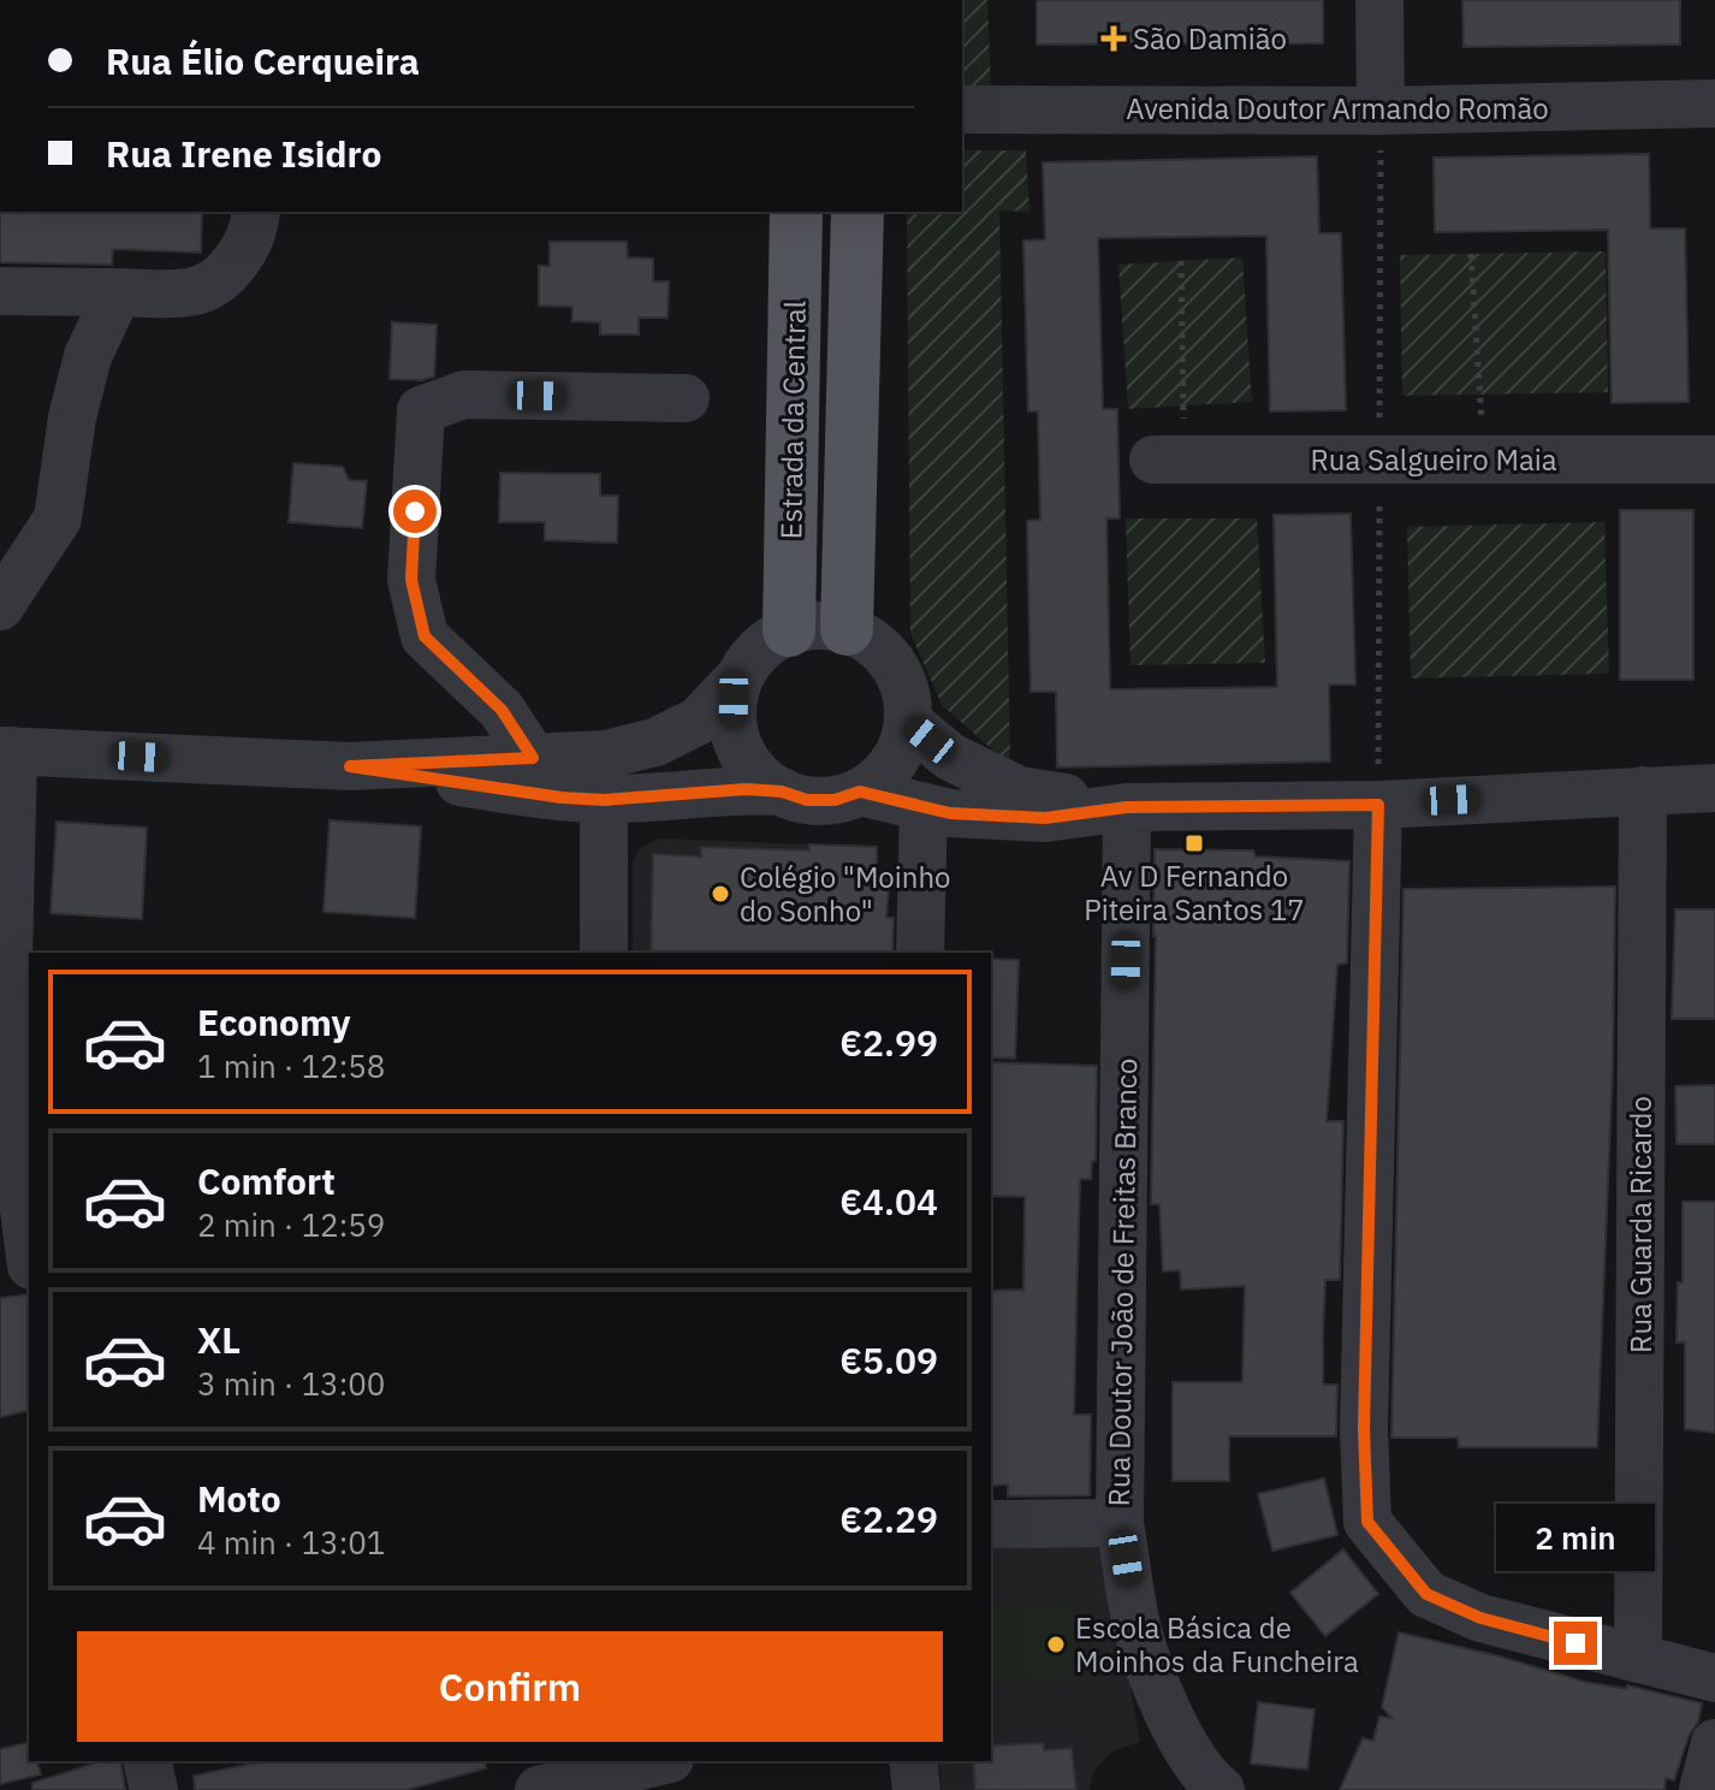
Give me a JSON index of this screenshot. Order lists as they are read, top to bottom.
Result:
{
  "streets": {
    "main road": ["Estrada da Central"],
    "street": [
      "Avenida Doutor Armando Romão",
      "Rua Salgueiro Maia",
      "Rua Guarda Ricardo",
      "Rua Doutor João de Freitas Branco"
    ]
  },
  "places": {
    "health": ["São Damião"],
    "transit": ["Av D Fernando Piteira Santos 17"],
    "other": ["Colégio \"Moinho do Sonho\"", "Escola Básica de Moinhos da Funcheira"]
  },
  "page": {
    "banner": ["Rua Élio Cerqueira", "Rua Irene Isidro"],
    "list": [
      {
        "name": "Economy",
        "note": "1 min · 12:58",
        "value": "€2.99"
      },
      {
        "name": "Comfort",
        "note": "2 min · 12:59",
        "value": "€4.04"
      },
      {
        "name": "XL",
        "note": "3 min · 13:00",
        "value": "€5.09"
      },
      {
        "name": "Moto",
        "note": "4 min · 13:01",
        "value": "€2.29"
      }
    ],
    "bubble": "2 min",
    "buttons": "Confirm"
  }
}
